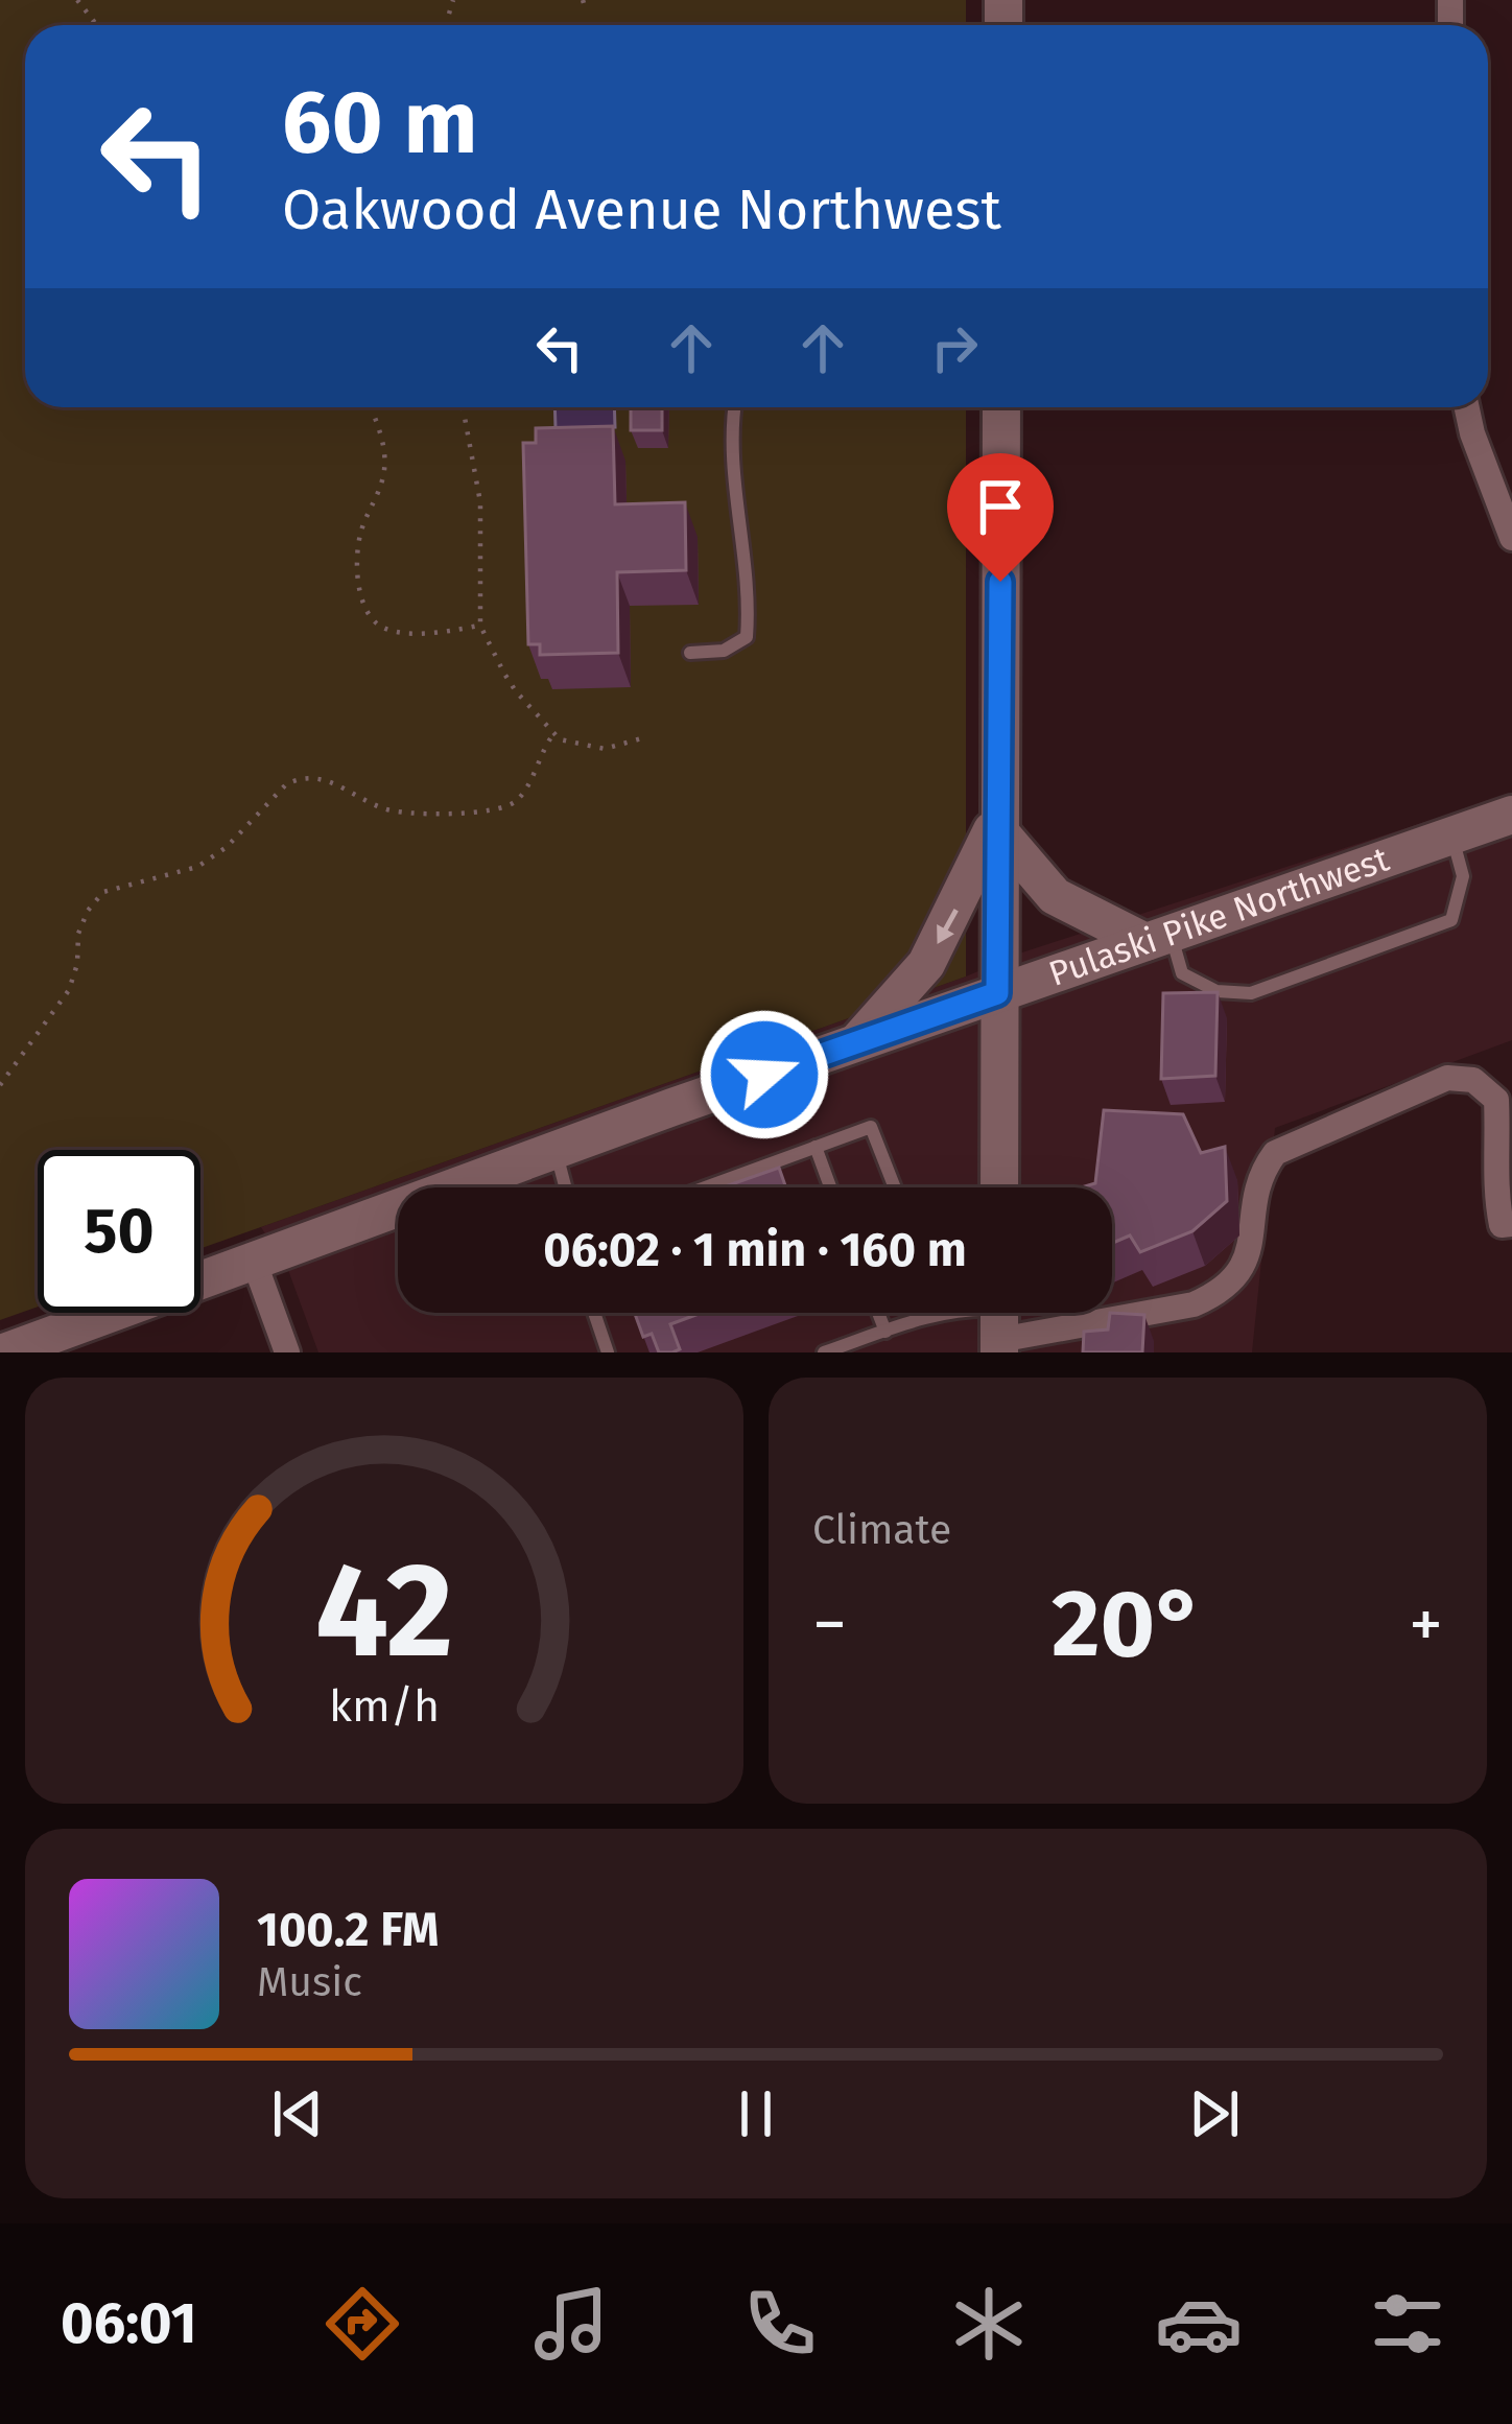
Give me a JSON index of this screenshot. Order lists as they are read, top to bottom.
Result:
{
  "streets": {
    "main road": ["Pulaski Pike Northwest"]
  },
  "page": {
    "turn": ["60 m", "Oakwood Avenue Northwest"],
    "limit": "50",
    "trip": "06:02 · 1 min · 160 m",
    "tile": "Climate",
    "heat": ["−", "20°", "+"],
    "song": ["100.2 FM", "Music"],
    "tabs": "06:01",
    "gauge": ["42", "km/h"]
  }
}
